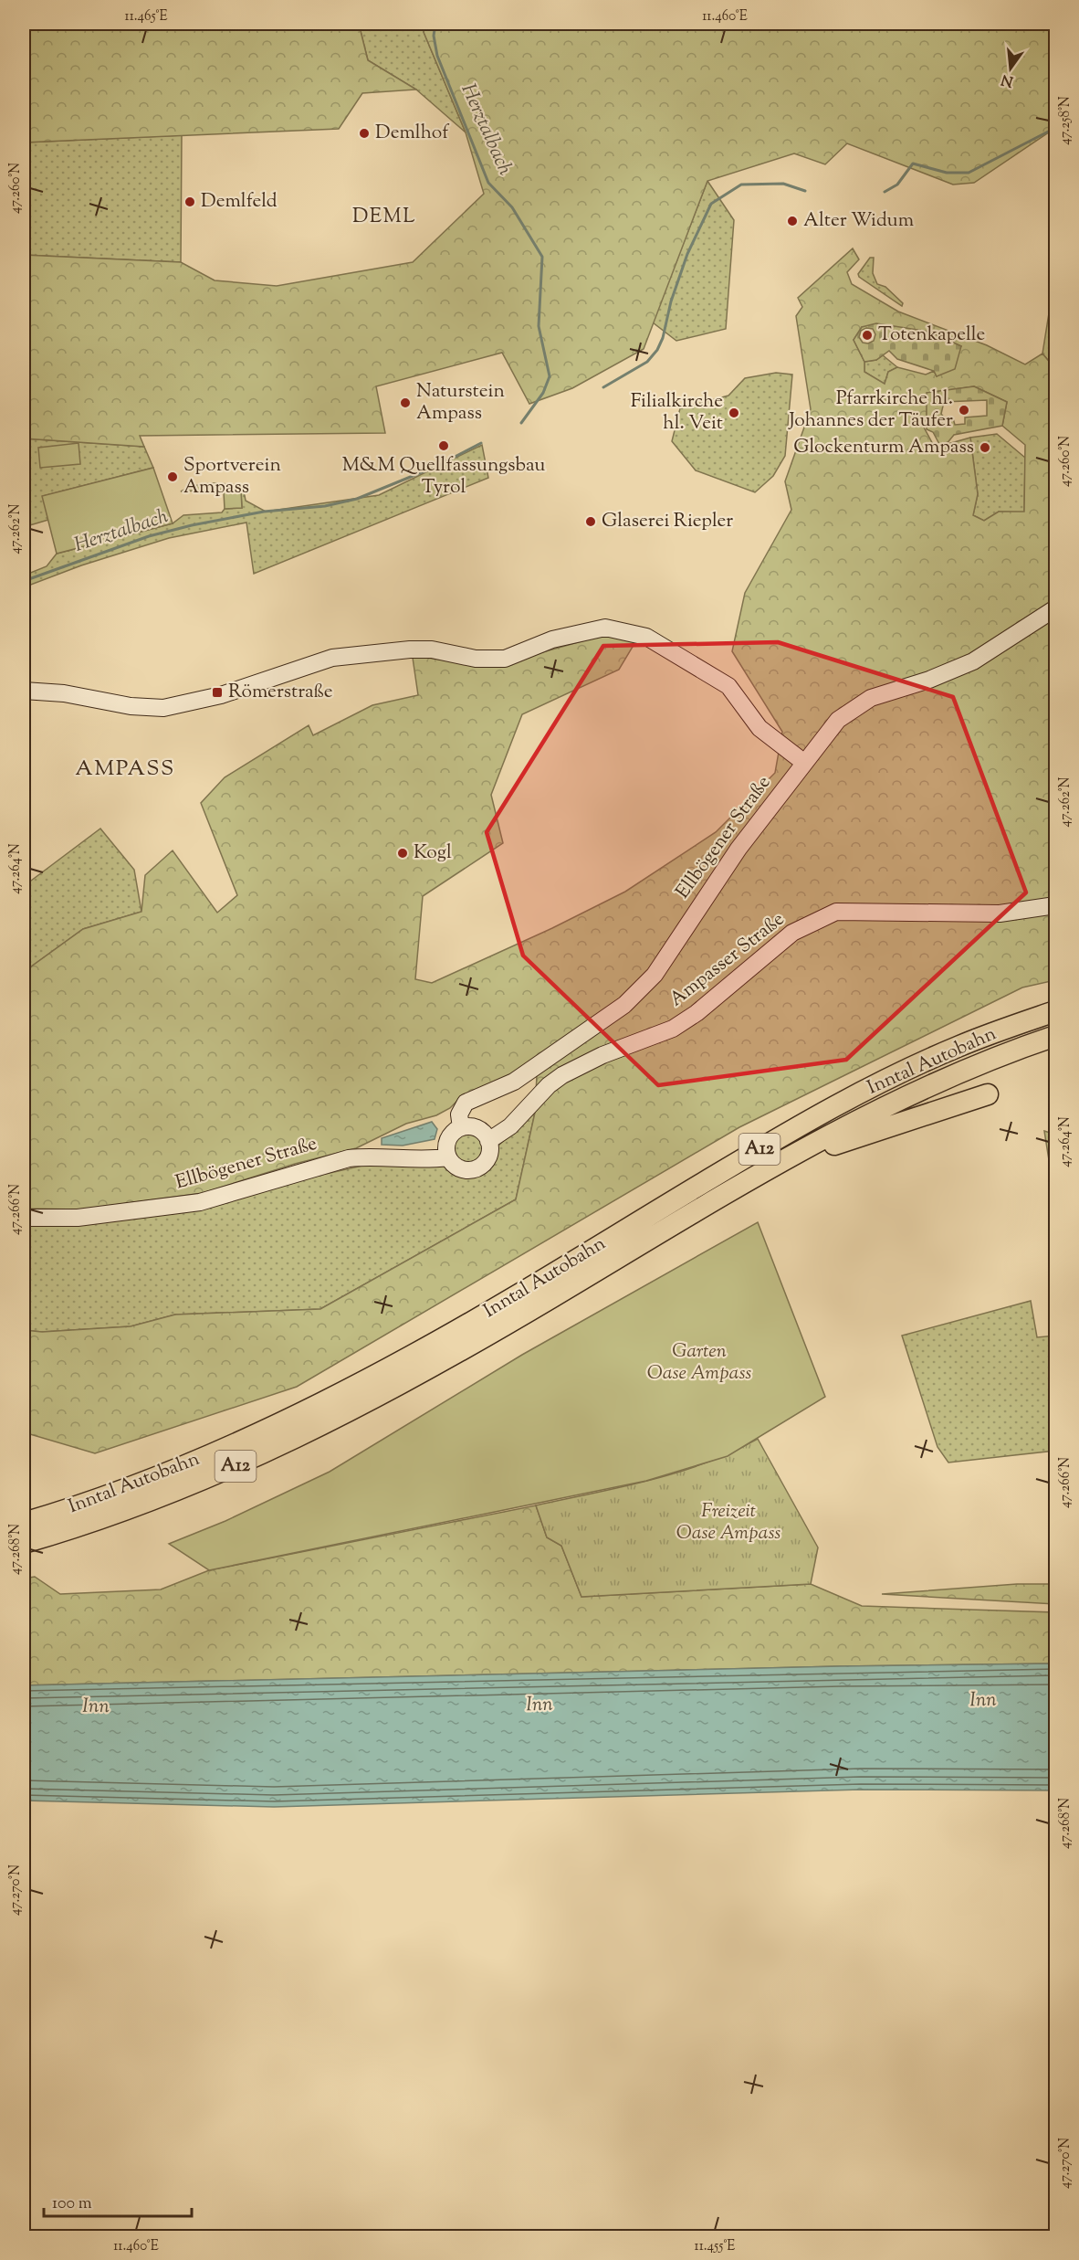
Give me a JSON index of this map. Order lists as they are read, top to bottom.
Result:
{
  "streets": {
    "highway": ["Inntal Autobahn", "A12"],
    "main road": ["Ellbögener Straße", "Ampasser Straße"]
  },
  "crossings": [
    ["Ellbögener Straße", "Ampasser Straße"]
  ],
  "districts": ["DEML", "AMPASS"],
  "water": ["Herztalbach", "Inn"],
  "parks": ["Garten Oase Ampass", "Freizeit Oase Ampass"],
  "places": {
    "other": [
      "Demlhof",
      "Demlfeld",
      "Alter Widum",
      "Totenkapelle",
      "Naturstein Ampass",
      "Pfarrkirche hl. Johannes der Täufer",
      "Filialkirche hl. Veit",
      "M&M Quellfassungsbau Tyrol",
      "Glockenturm Ampass",
      "Sportverein Ampass",
      "Glaserei Riepler",
      "Kogl"
    ],
    "transit": ["Römerstraße"]
  },
  "scale_bar": "100 m",
  "north": "bottom",
  "coordinates": [
    "11.465°E",
    "11.460°E",
    "47.258°N",
    "47.260°N",
    "47.262°N",
    "47.264°N",
    "47.266°N",
    "47.268°N",
    "47.270°N",
    "11.455°E"
  ]
}
